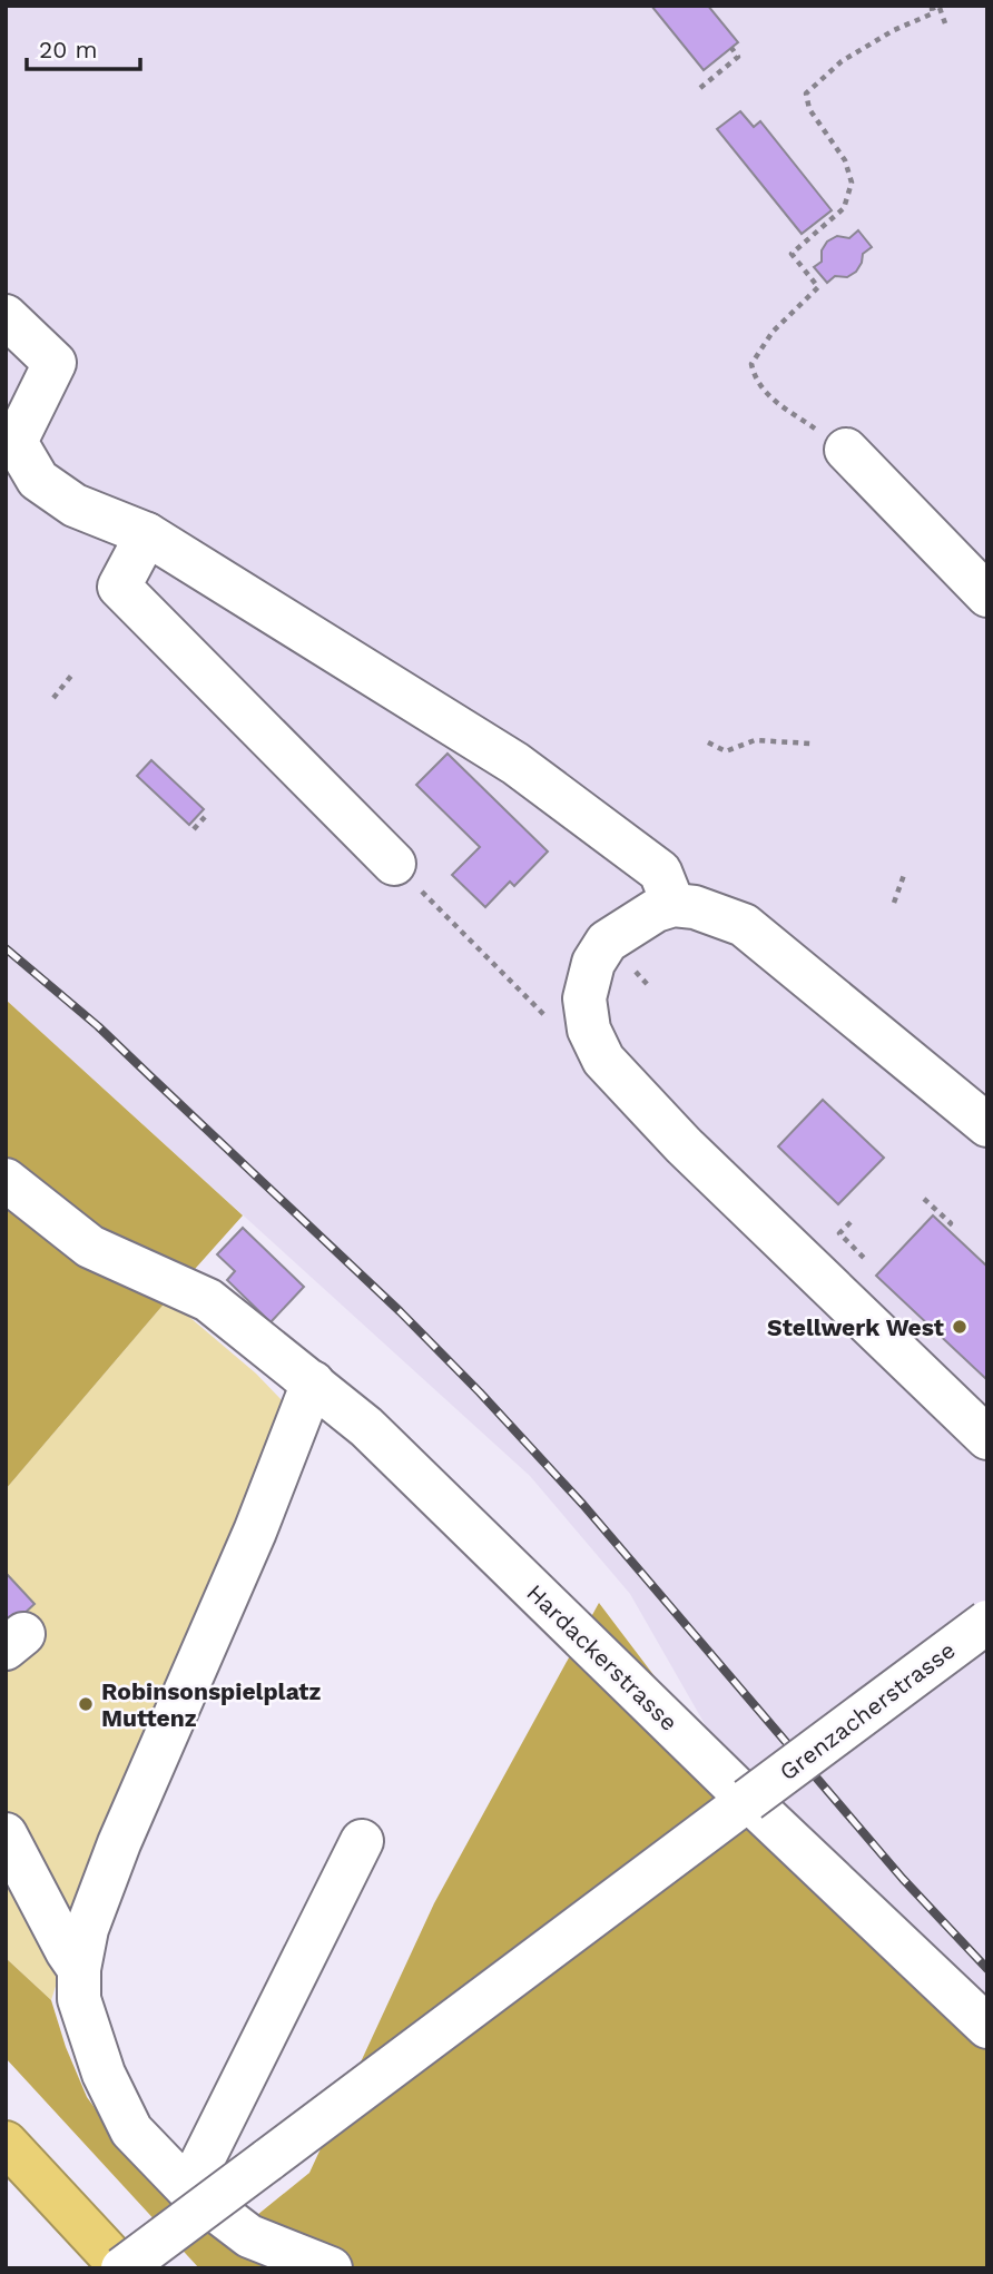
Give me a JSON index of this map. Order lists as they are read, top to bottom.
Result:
{
  "streets": {
    "street": ["Hardackerstrasse", "Grenzacherstrasse"]
  },
  "crossings": [
    ["Hardackerstrasse", "Grenzacherstrasse"]
  ],
  "places": ["Stellwerk West", "Robinsonspielplatz Muttenz"],
  "scale_bar": "20 m"
}
